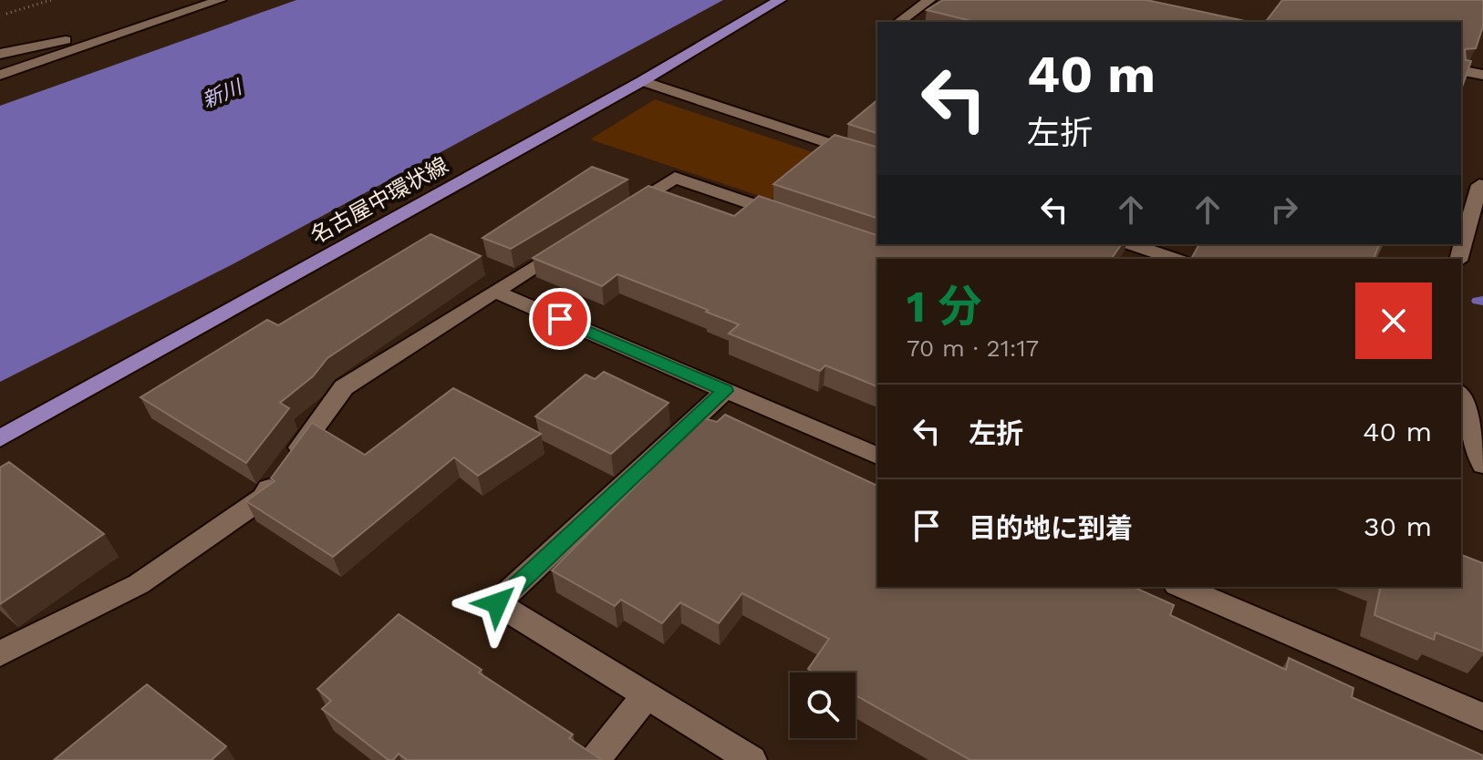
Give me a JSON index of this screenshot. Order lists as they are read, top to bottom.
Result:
{
  "streets": {
    "main road": ["名古屋中環状線"]
  },
  "water": ["新川"],
  "page": {
    "turn": ["40 m", "左折"],
    "heading": ["1 分", "70 m · 21:17"],
    "list": [
      {
        "name": "左折",
        "value": "40 m"
      },
      {
        "name": "目的地に到着",
        "value": "30 m"
      }
    ]
  }
}
